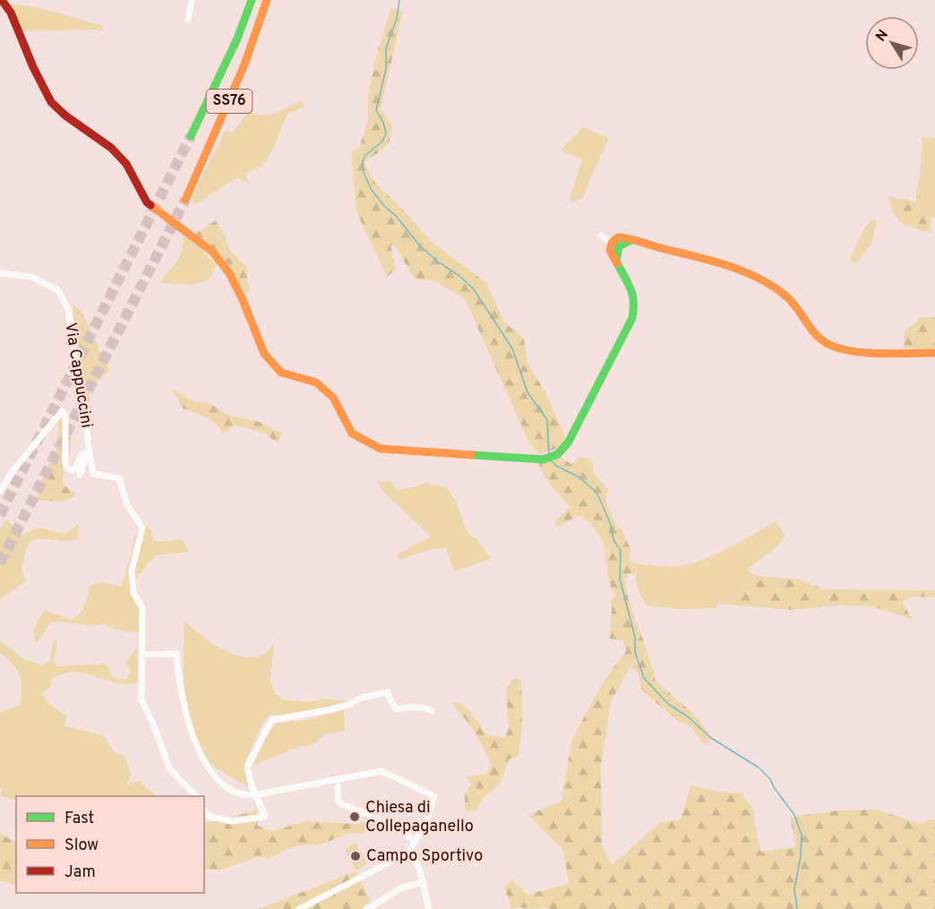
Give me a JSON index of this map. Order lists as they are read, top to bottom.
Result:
{
  "streets": {
    "main road": ["SS76"],
    "street": ["Via Cappuccini"]
  },
  "places": ["Chiesa di Collepaganello", "Campo Sportivo"],
  "legend": ["Fast", "Slow", "Jam"],
  "north": "top left"
}
